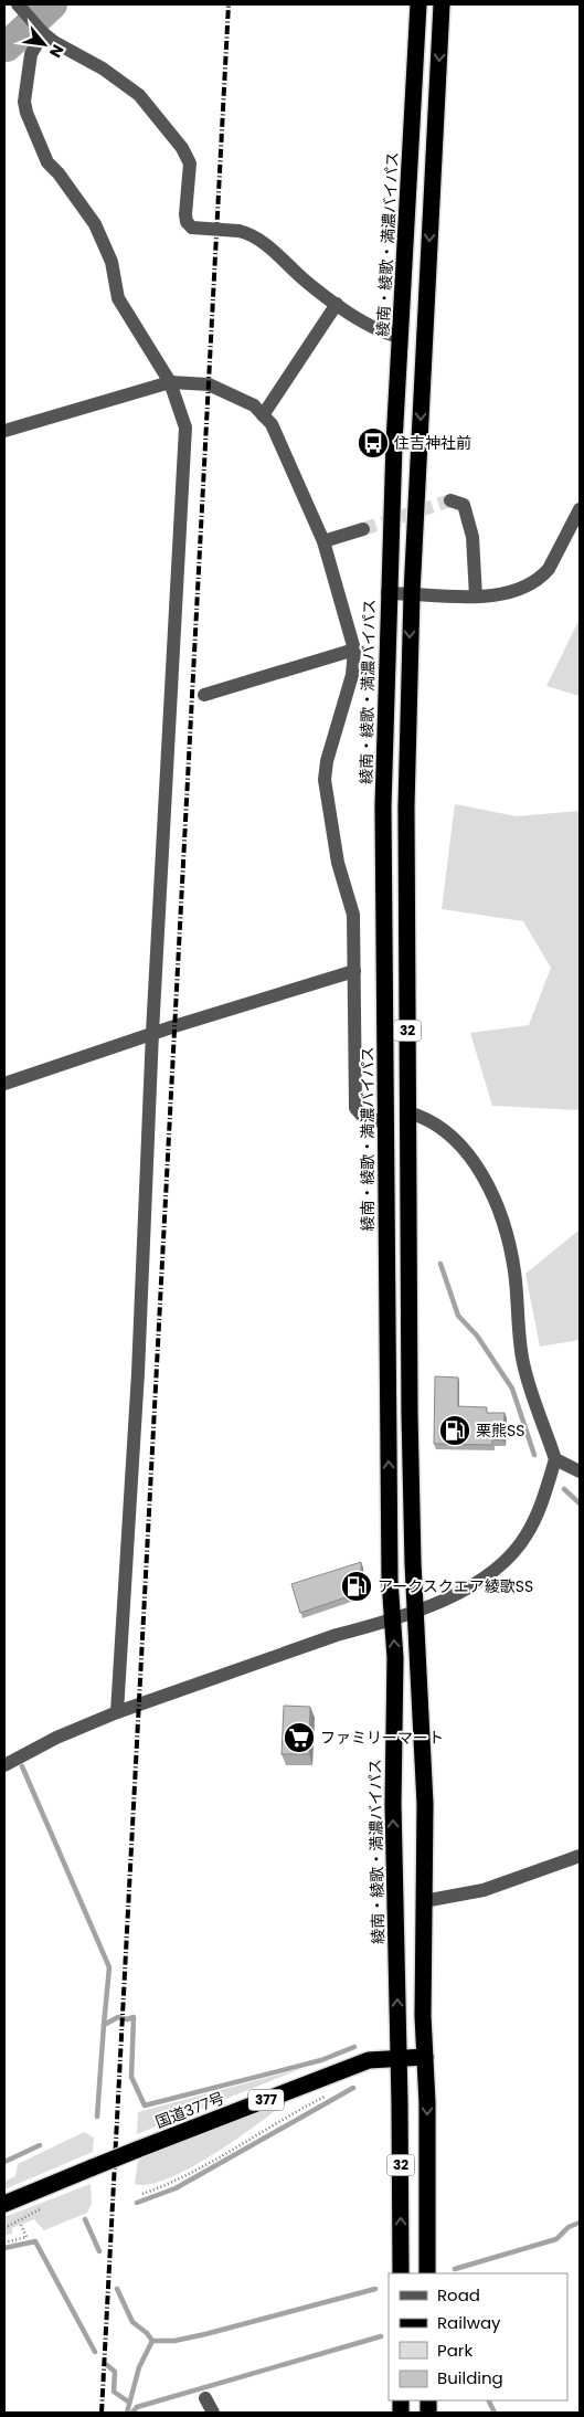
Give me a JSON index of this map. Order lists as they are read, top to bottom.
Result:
{
  "streets": {
    "highway": [
      "綾南・綾歌・満濃バイパス",
      "32",
      "377",
      "国道377号"
    ]
  },
  "crossings": [
    ["綾南・綾歌・満濃バイパス", "国道377号"],
    ["32", "国道377号"]
  ],
  "places": {
    "bus stop": ["住吉神社前"],
    "fuel station": ["栗熊SS", "アークスクエア綾歌SS"],
    "supermarket": ["ファミリーマート"]
  },
  "legend": [
    "Road",
    "Railway",
    "Park",
    "Building"
  ],
  "north": "bottom right"
}
